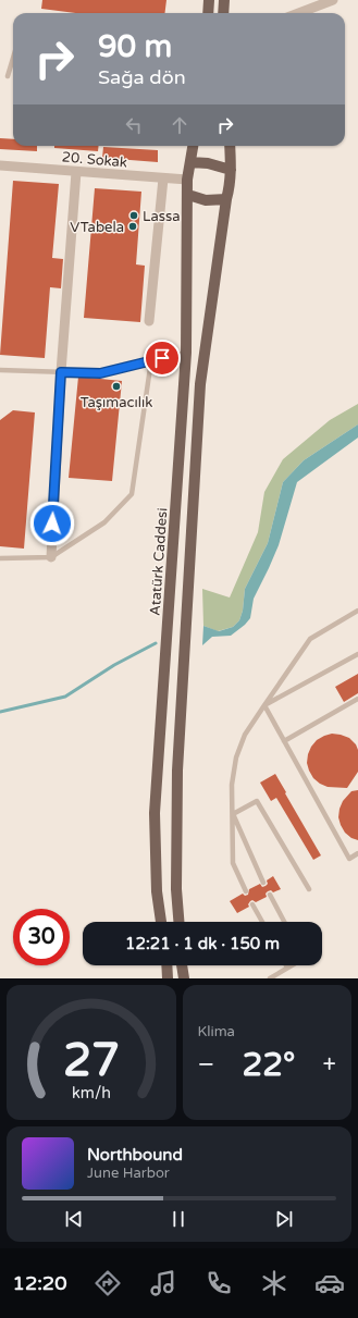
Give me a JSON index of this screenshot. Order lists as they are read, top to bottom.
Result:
{
  "streets": {
    "main road": ["Atatürk Caddesi"],
    "street": ["20. Sokak"]
  },
  "crossings": [
    ["20. Sokak", "Atatürk Caddesi"]
  ],
  "places": ["Lassa", "VTabela", "Taşımacılık"],
  "page": {
    "turn": ["90 m", "Sağa dön"],
    "limit": "30",
    "trip": "12:21 · 1 dk · 150 m",
    "tile": "Klima",
    "heat": ["−", "22°", "+"],
    "song": ["Northbound", "June Harbor"],
    "tabs": "12:20",
    "gauge": ["27", "km/h"]
  }
}
